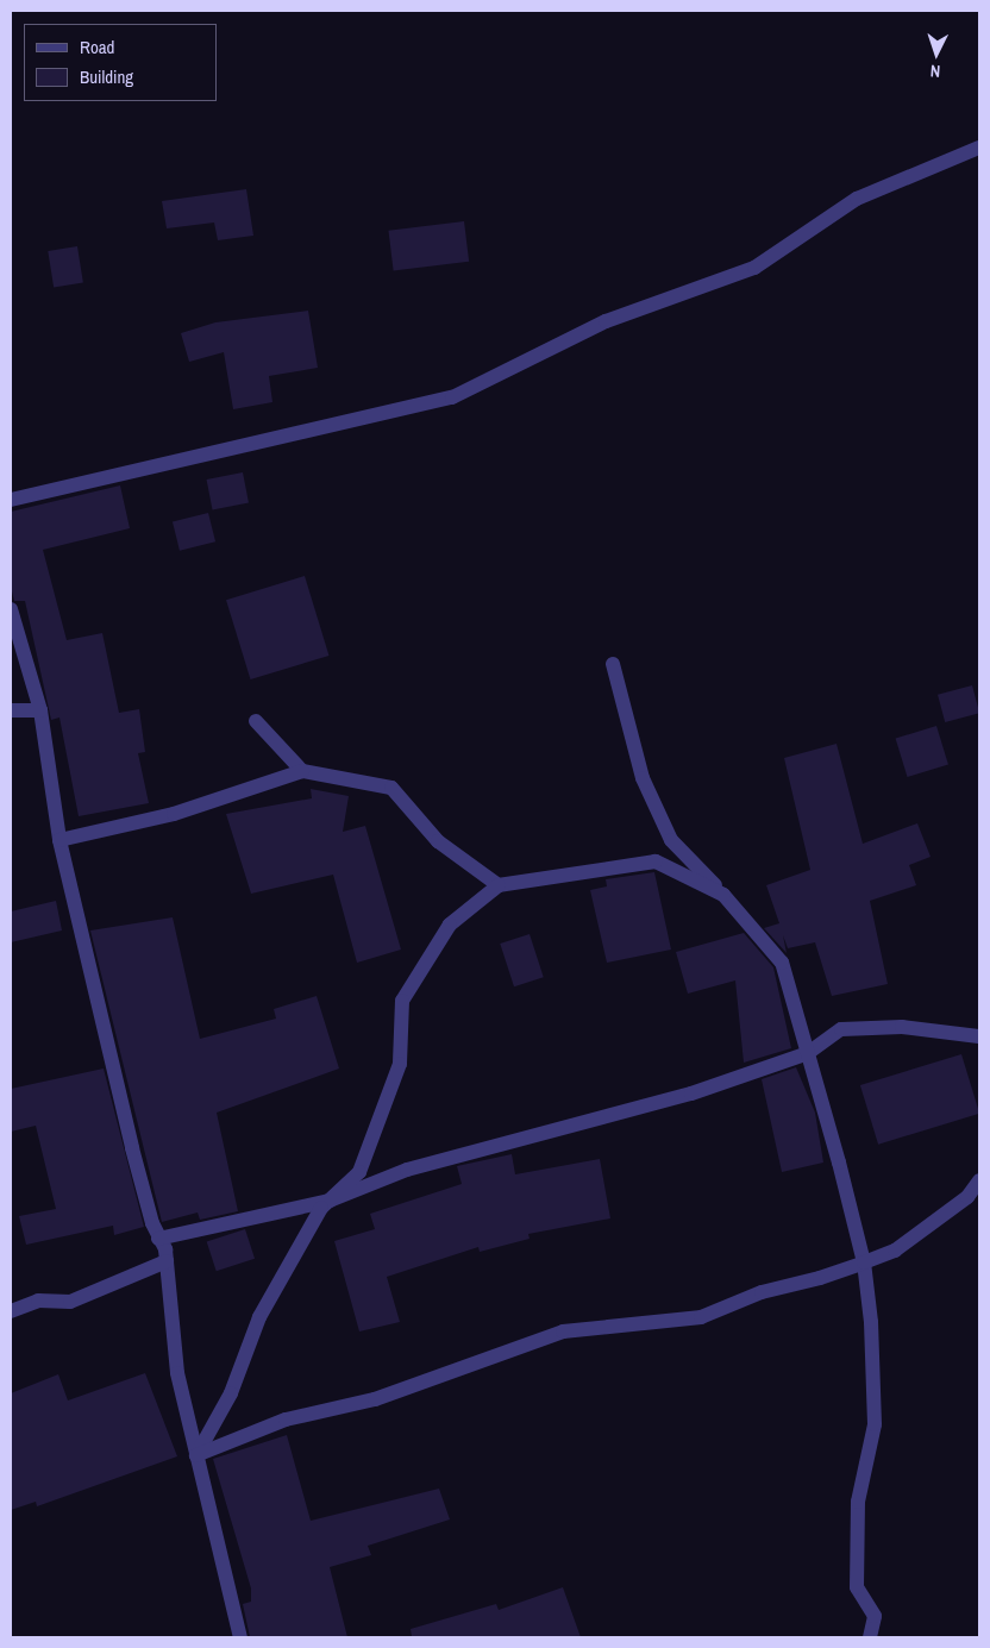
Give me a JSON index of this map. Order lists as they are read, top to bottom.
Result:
{
  "legend": ["Road", "Building"],
  "north": "bottom"
}
